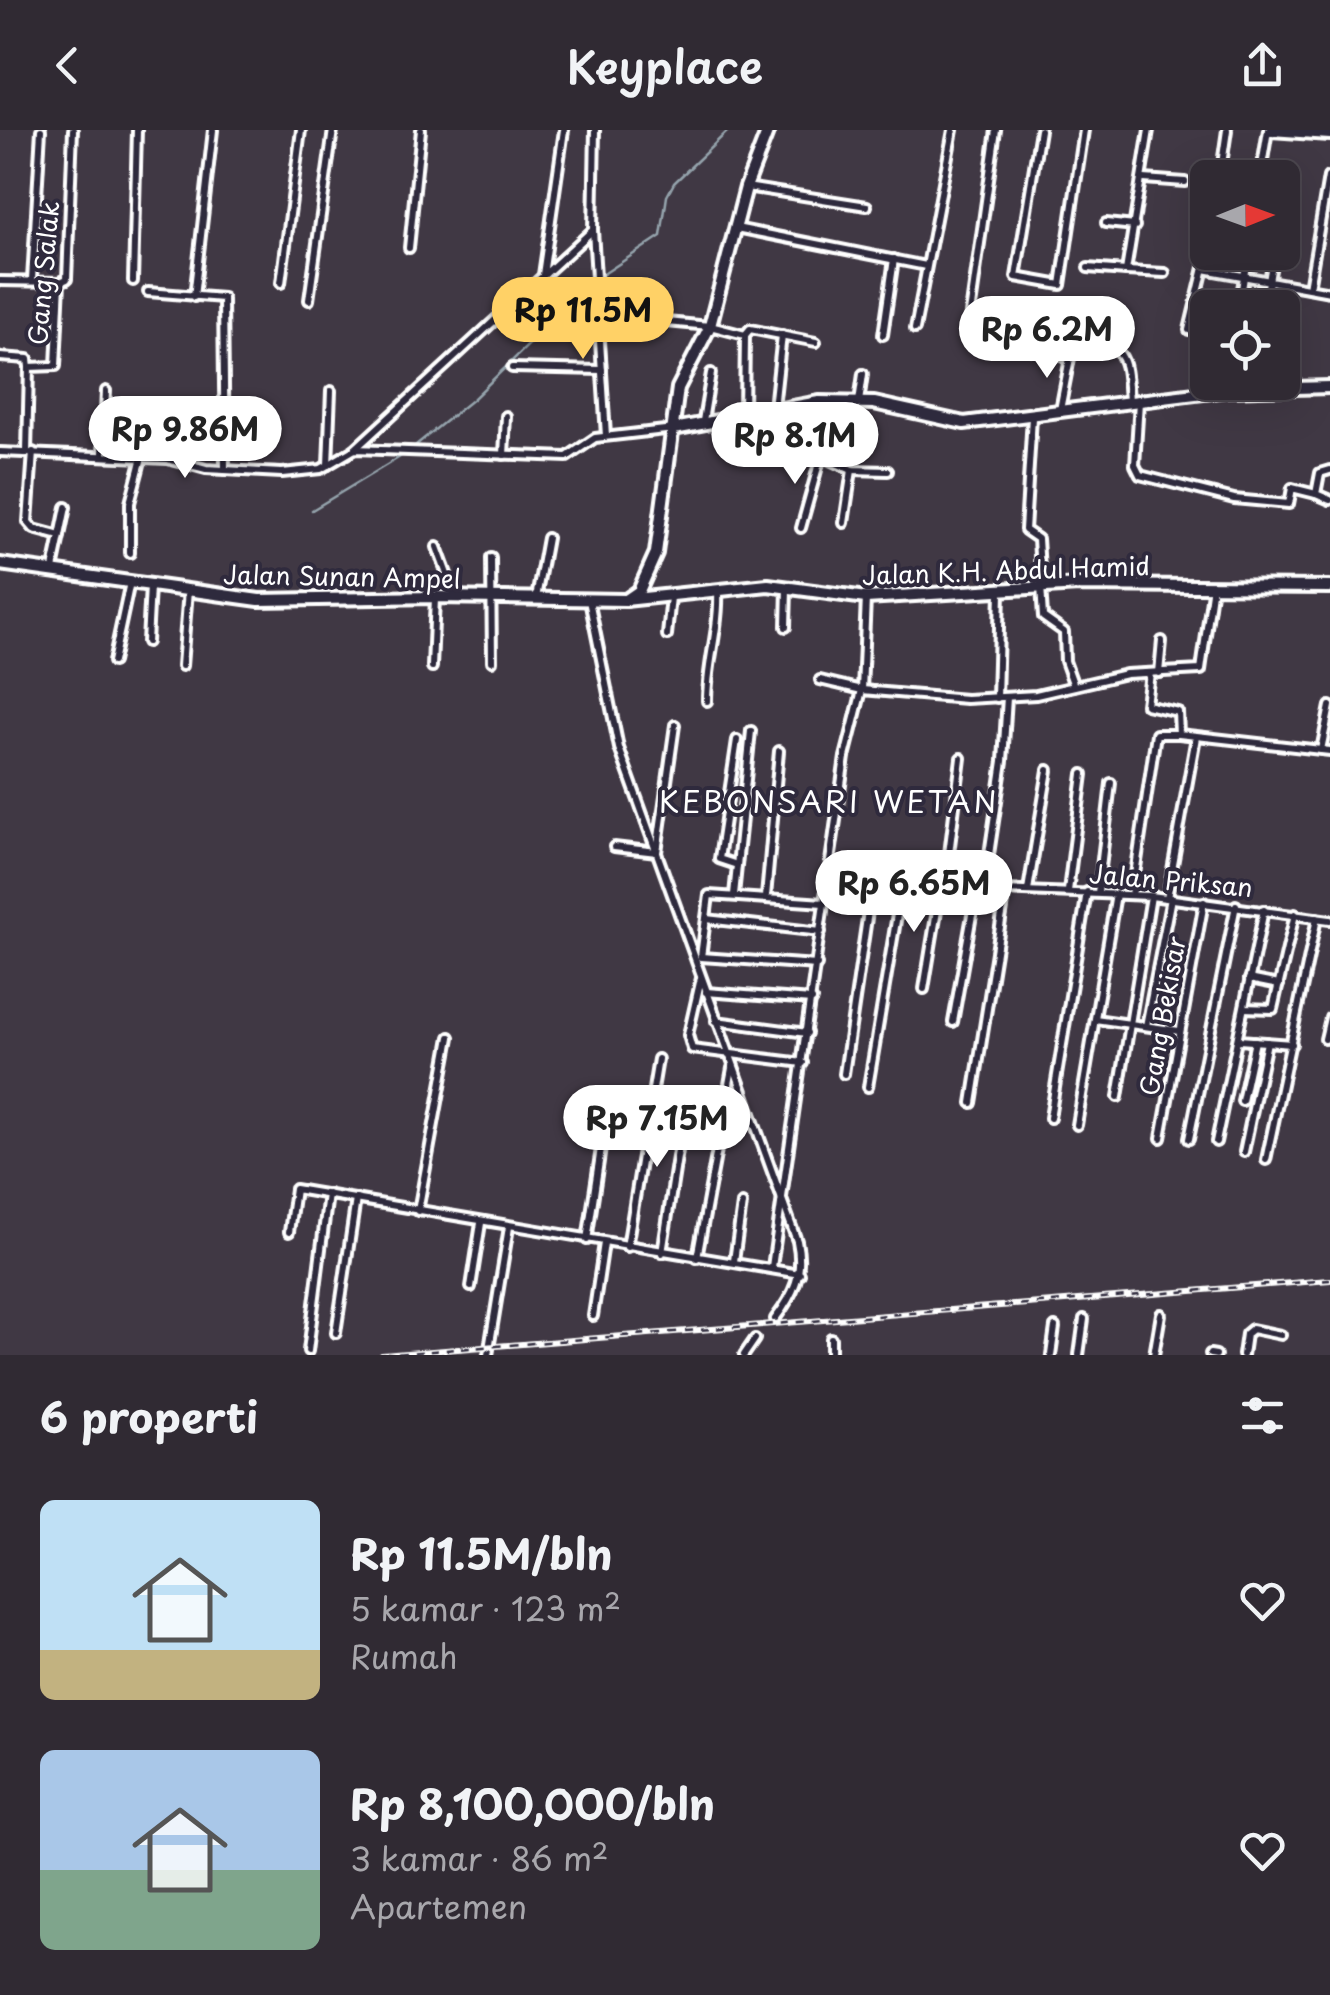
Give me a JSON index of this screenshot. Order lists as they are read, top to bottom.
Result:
{
  "streets": {
    "street": [
      "Gang Salak",
      "Jalan K.H. Abdul Hamid",
      "Jalan Sunan Ampel",
      "Jalan Priksan",
      "Gang Bekisar"
    ]
  },
  "crossings": [
    ["Gang Salak", "Jalan Sunan Ampel"],
    ["Jalan K.H. Abdul Hamid", "Jalan Sunan Ampel"],
    ["Jalan Priksan", "Gang Bekisar"]
  ],
  "districts": ["KEBONSARI WETAN"],
  "north": "right",
  "page": {
    "header": "Keyplace",
    "price": [
      "Rp 11.5M",
      "Rp 6.2M",
      "Rp 9.86M",
      "Rp 8.1M",
      "Rp 6.65M",
      "Rp 7.15M"
    ],
    "heading": "6 properti",
    "list": [
      {
        "name": "Rp 11.5M/bln",
        "note": "5 kamar · 123 m² · Rumah"
      },
      {
        "name": "Rp 8,100,000/bln",
        "note": "3 kamar · 86 m² · Apartemen"
      }
    ]
  }
}
